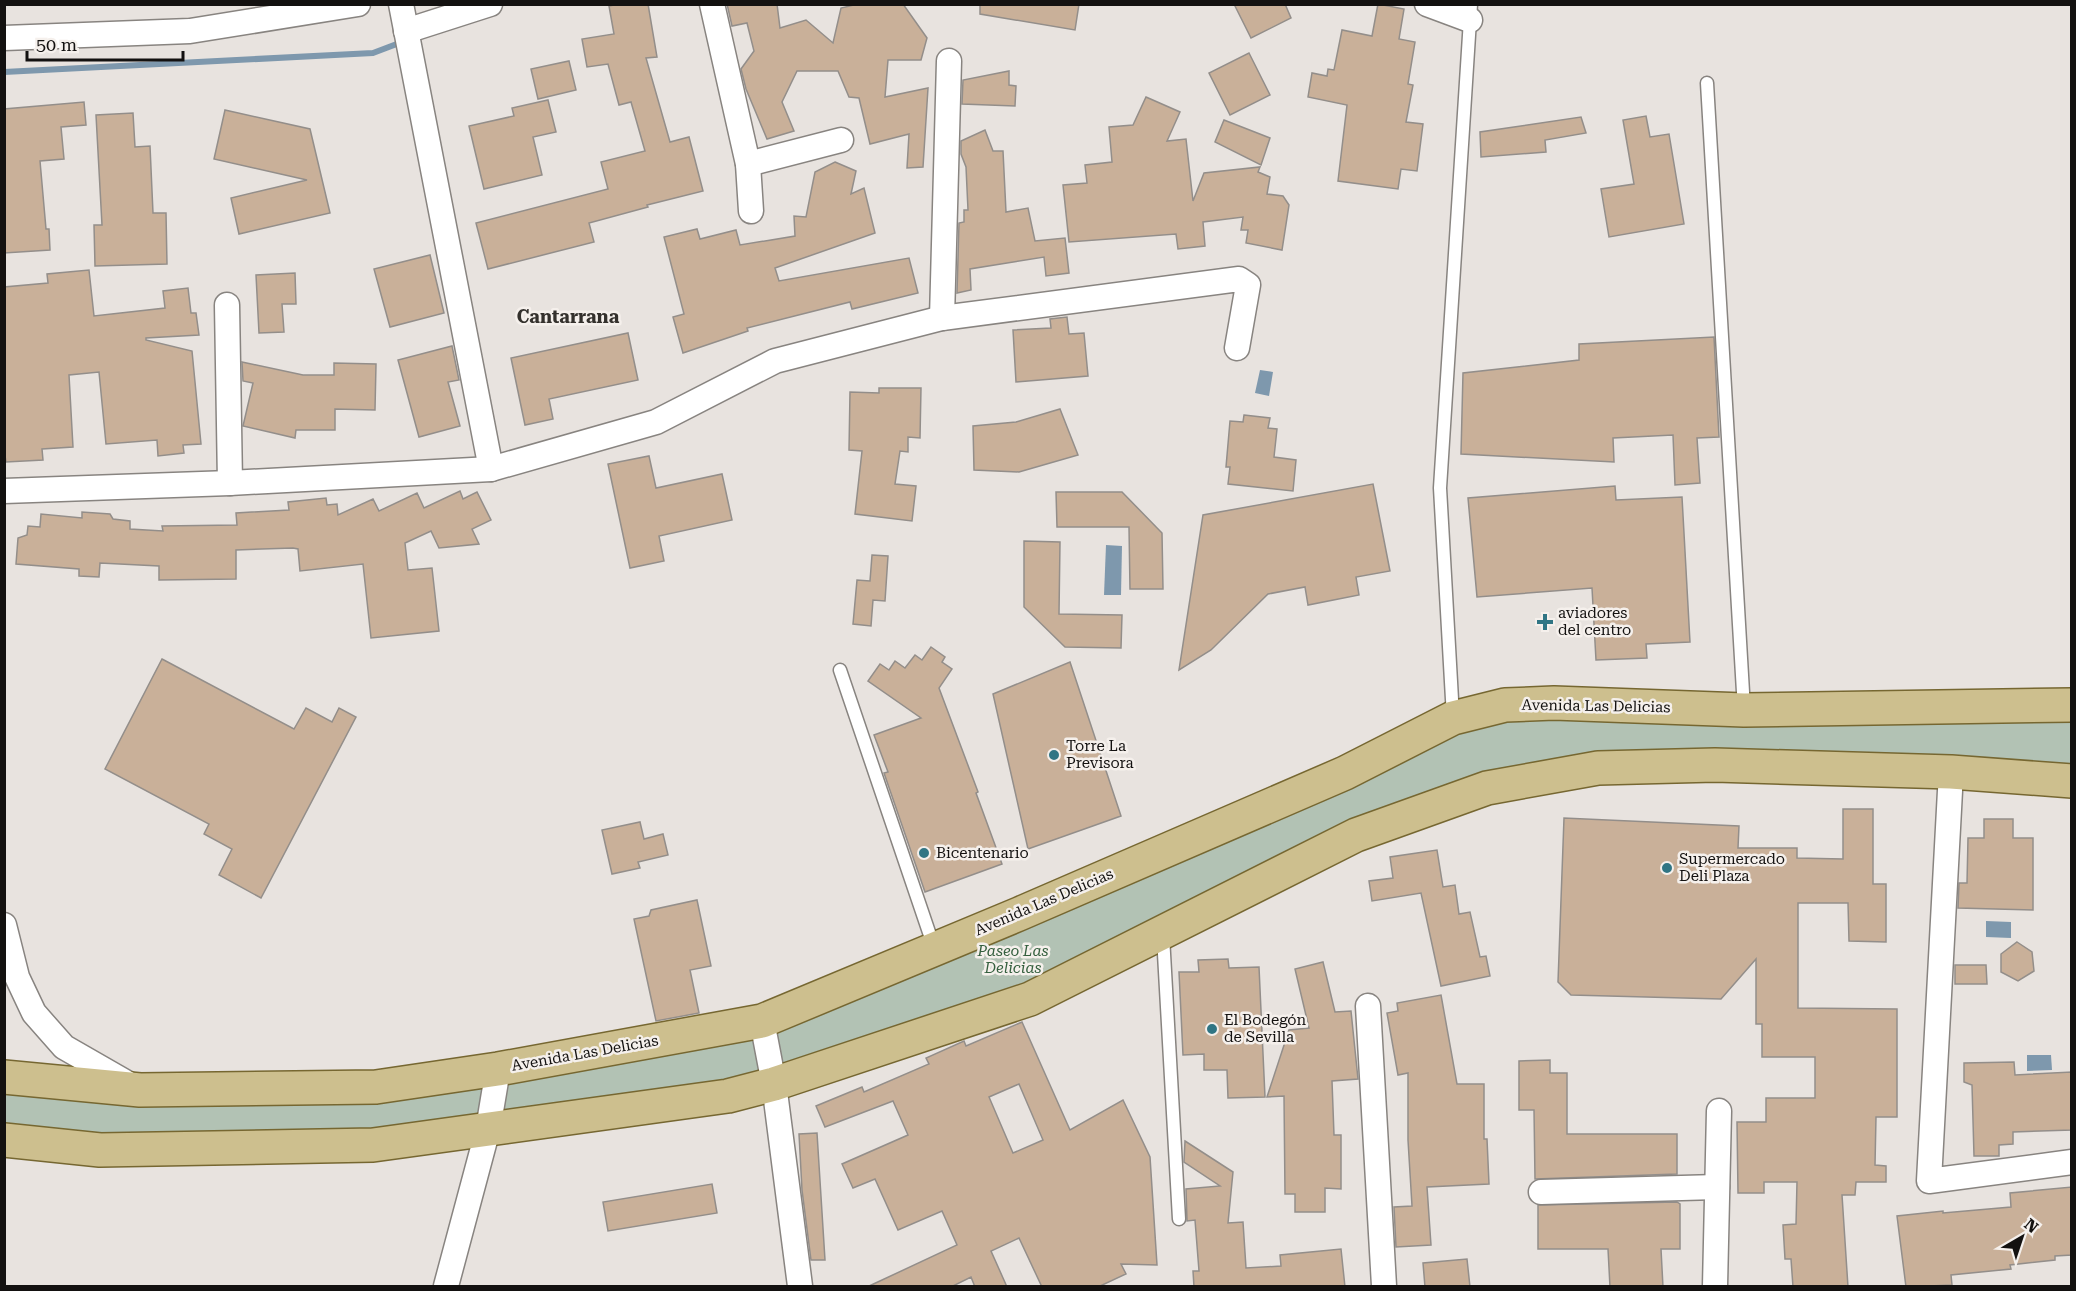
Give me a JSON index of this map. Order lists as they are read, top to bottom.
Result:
{
  "streets": {
    "main road": ["Avenida Las Delicias"]
  },
  "districts": ["Cantarrana"],
  "parks": ["Paseo Las Delicias"],
  "places": {
    "health": ["aviadores del centro"],
    "other": [
      "Torre La Previsora",
      "Bicentenario",
      "Supermercado Deli Plaza",
      "El Bodegón de Sevilla"
    ]
  },
  "scale_bar": "50 m",
  "north": "top right"
}
